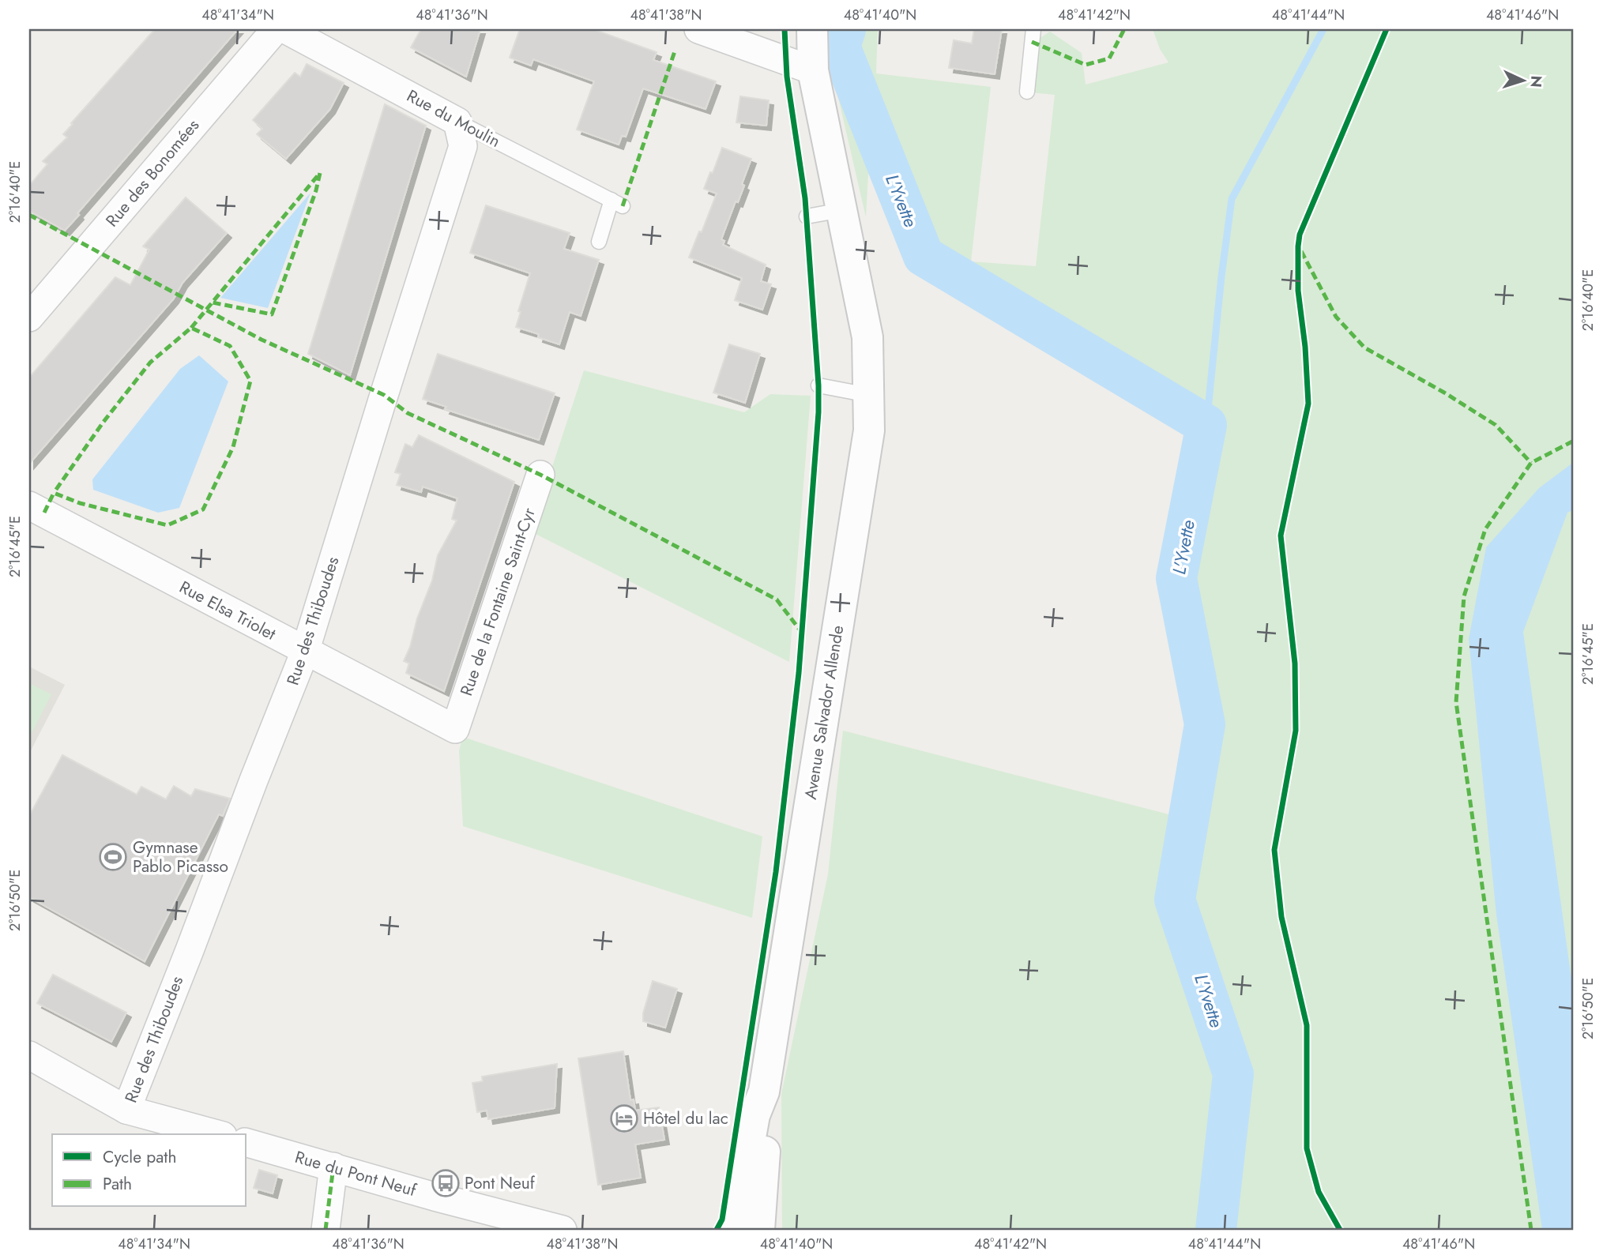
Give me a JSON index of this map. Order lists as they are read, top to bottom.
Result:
{
  "streets": {
    "main road": ["Avenue Salvador Allende"],
    "street": [
      "Rue du Moulin",
      "Rue des Bonomées",
      "Rue de la Fontaine Saint-Cyr",
      "Rue Elsa Triolet",
      "Rue des Thiboudes",
      "Rue du Pont Neuf"
    ]
  },
  "crossings": [
    ["Rue du Moulin", "Rue des Thiboudes"],
    ["Rue de la Fontaine Saint-Cyr", "Rue Elsa Triolet"],
    ["Rue Elsa Triolet", "Rue des Thiboudes"]
  ],
  "water": ["L'Yvette"],
  "places": {
    "sports": ["Gymnase Pablo Picasso"],
    "hotel": ["Hôtel du lac"],
    "bus stop": ["Pont Neuf"]
  },
  "legend": ["Cycle path", "Path"],
  "north": "right",
  "coordinates": [
    "48°41'34\"N",
    "48°41'36\"N",
    "48°41'38\"N",
    "48°41'40\"N",
    "48°41'42\"N",
    "48°41'44\"N",
    "48°41'46\"N",
    "2°16'40\"E",
    "2°16'45\"E",
    "2°16'50\"E"
  ]
}
